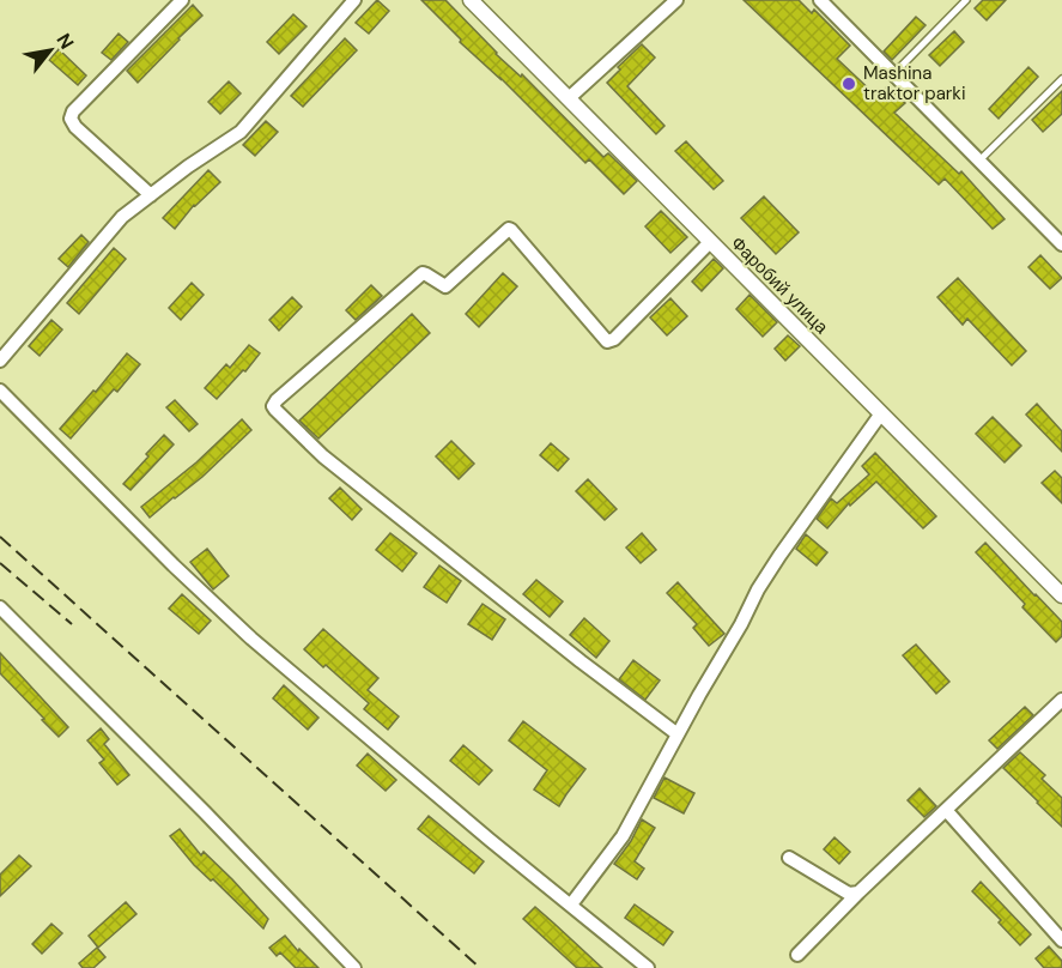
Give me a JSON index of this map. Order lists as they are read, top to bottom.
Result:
{
  "streets": {
    "street": ["Фаробий улица"]
  },
  "places": ["Mashina traktor parki"],
  "north": "top right"
}
